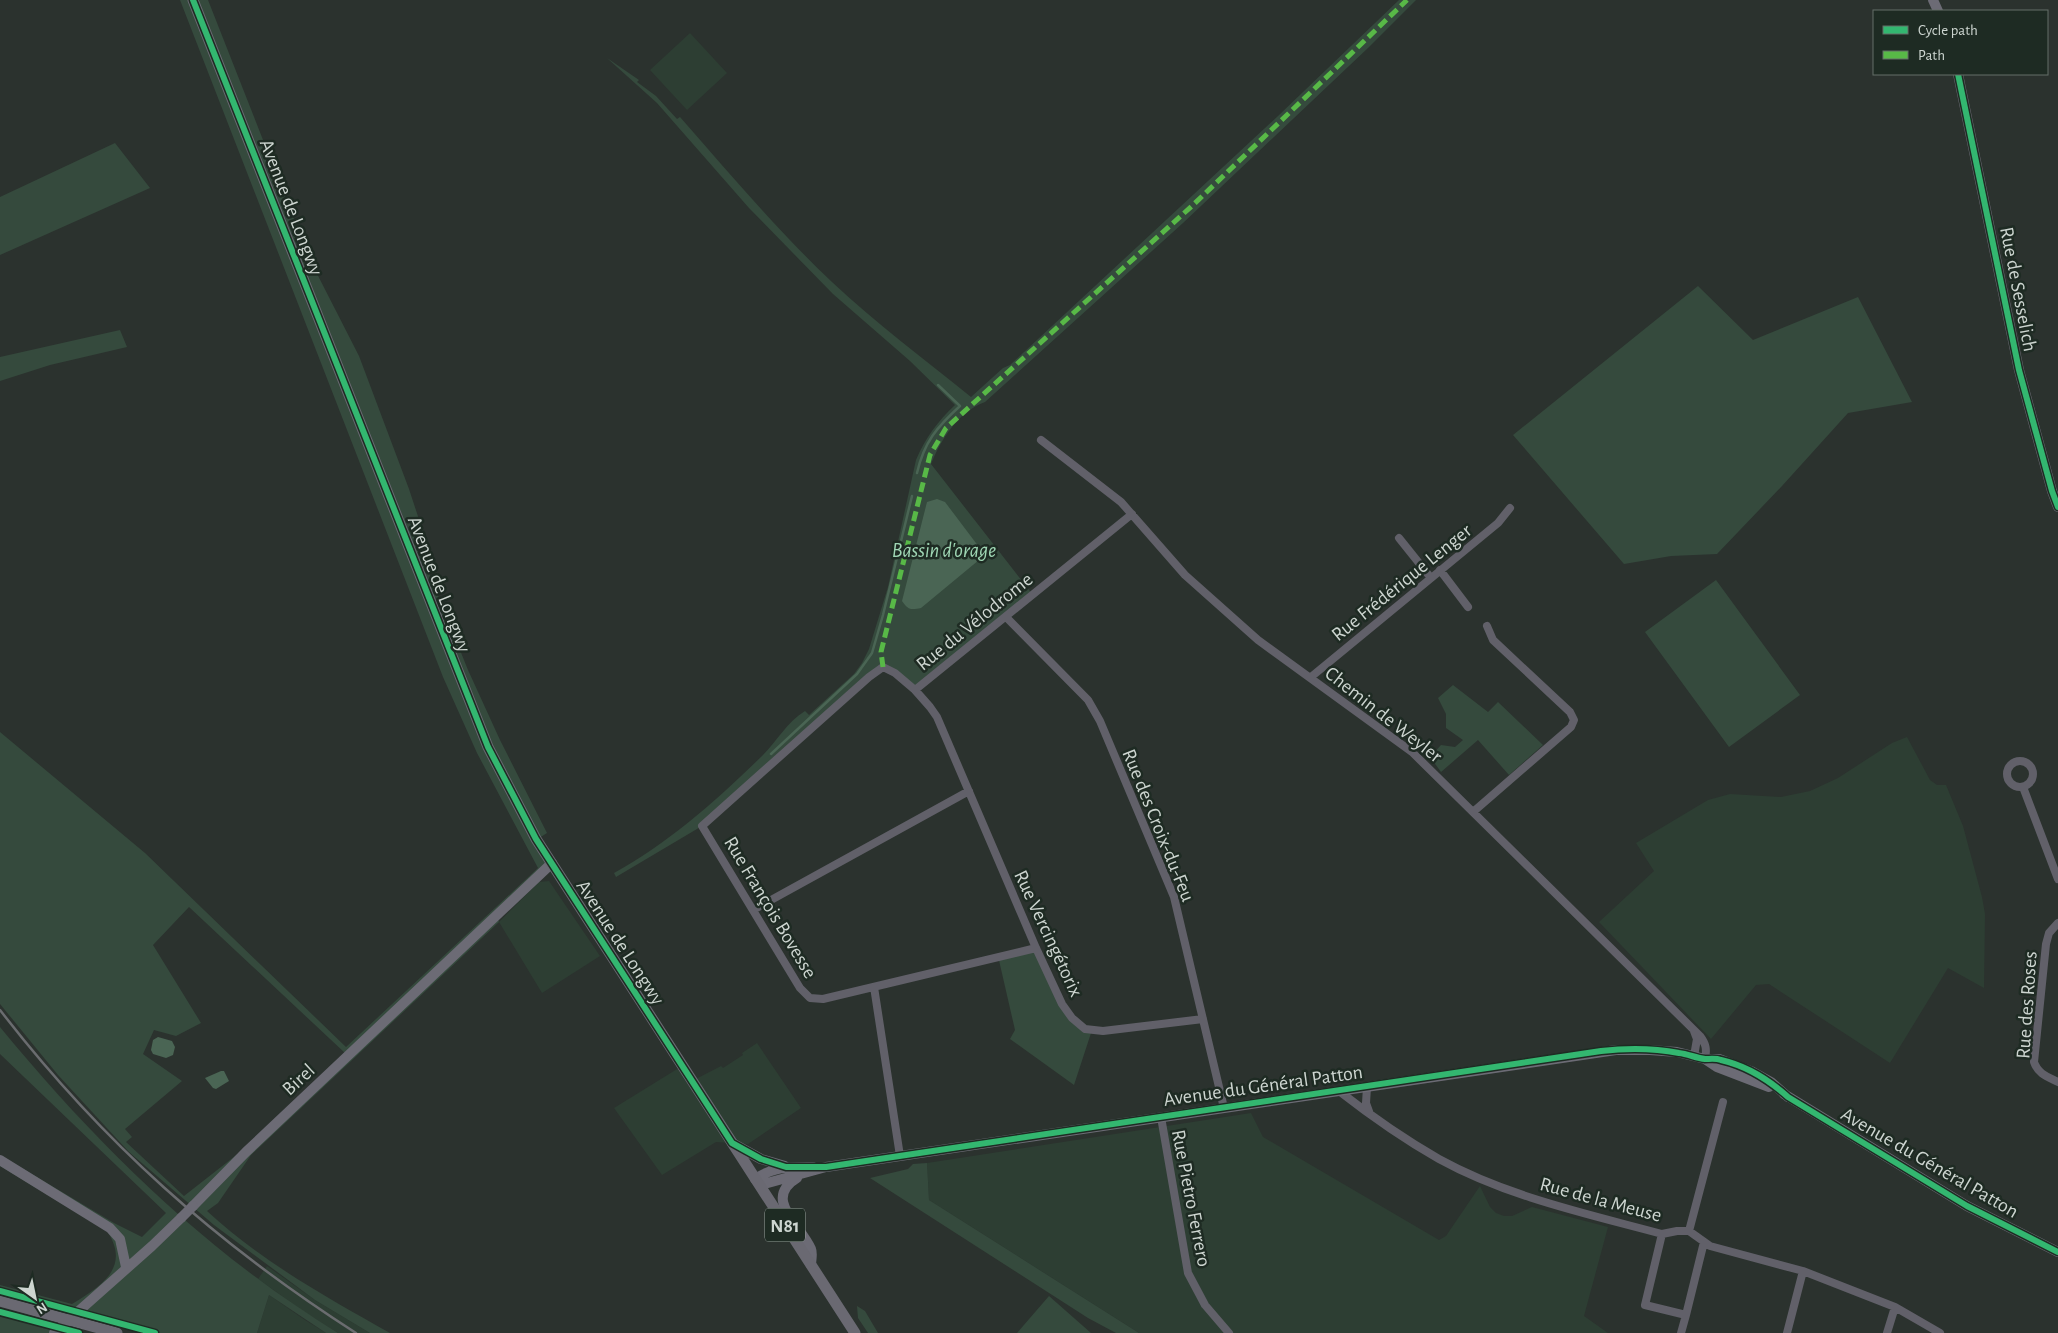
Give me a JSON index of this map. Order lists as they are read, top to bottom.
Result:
{
  "streets": {
    "main road": [
      "Avenue de Longwy",
      "Rue de Sesselich",
      "Birel",
      "Avenue du Général Patton",
      "N81"
    ],
    "street": [
      "Rue Frédérique Lenger",
      "Rue du Vélodrome",
      "Chemin de Weyler",
      "Rue des Croix-du-Feu",
      "Rue François Bovesse",
      "Rue Vercingétorix",
      "Rue des Roses",
      "Rue Pietro Ferrero",
      "Rue de la Meuse"
    ]
  },
  "crossings": [
    ["Avenue de Longwy", "Birel"],
    ["Avenue de Longwy", "N81"],
    ["Rue Frédérique Lenger", "Chemin de Weyler"],
    ["Rue du Vélodrome", "Chemin de Weyler"],
    ["Rue du Vélodrome", "Rue des Croix-du-Feu"],
    ["Rue du Vélodrome", "Rue François Bovesse"],
    ["Rue du Vélodrome", "Rue Vercingétorix"],
    ["Chemin de Weyler", "Avenue du Général Patton"],
    ["Rue des Croix-du-Feu", "Rue Vercingétorix"],
    ["Rue des Croix-du-Feu", "Avenue du Général Patton"],
    ["Rue François Bovesse", "Rue Vercingétorix"],
    ["Avenue du Général Patton", "Rue Pietro Ferrero"],
    ["Avenue du Général Patton", "Rue de la Meuse"],
    ["Avenue du Général Patton", "N81"]
  ],
  "water": ["Bassin d'orage"],
  "legend": ["Cycle path", "Path"],
  "north": "bottom right"
}
